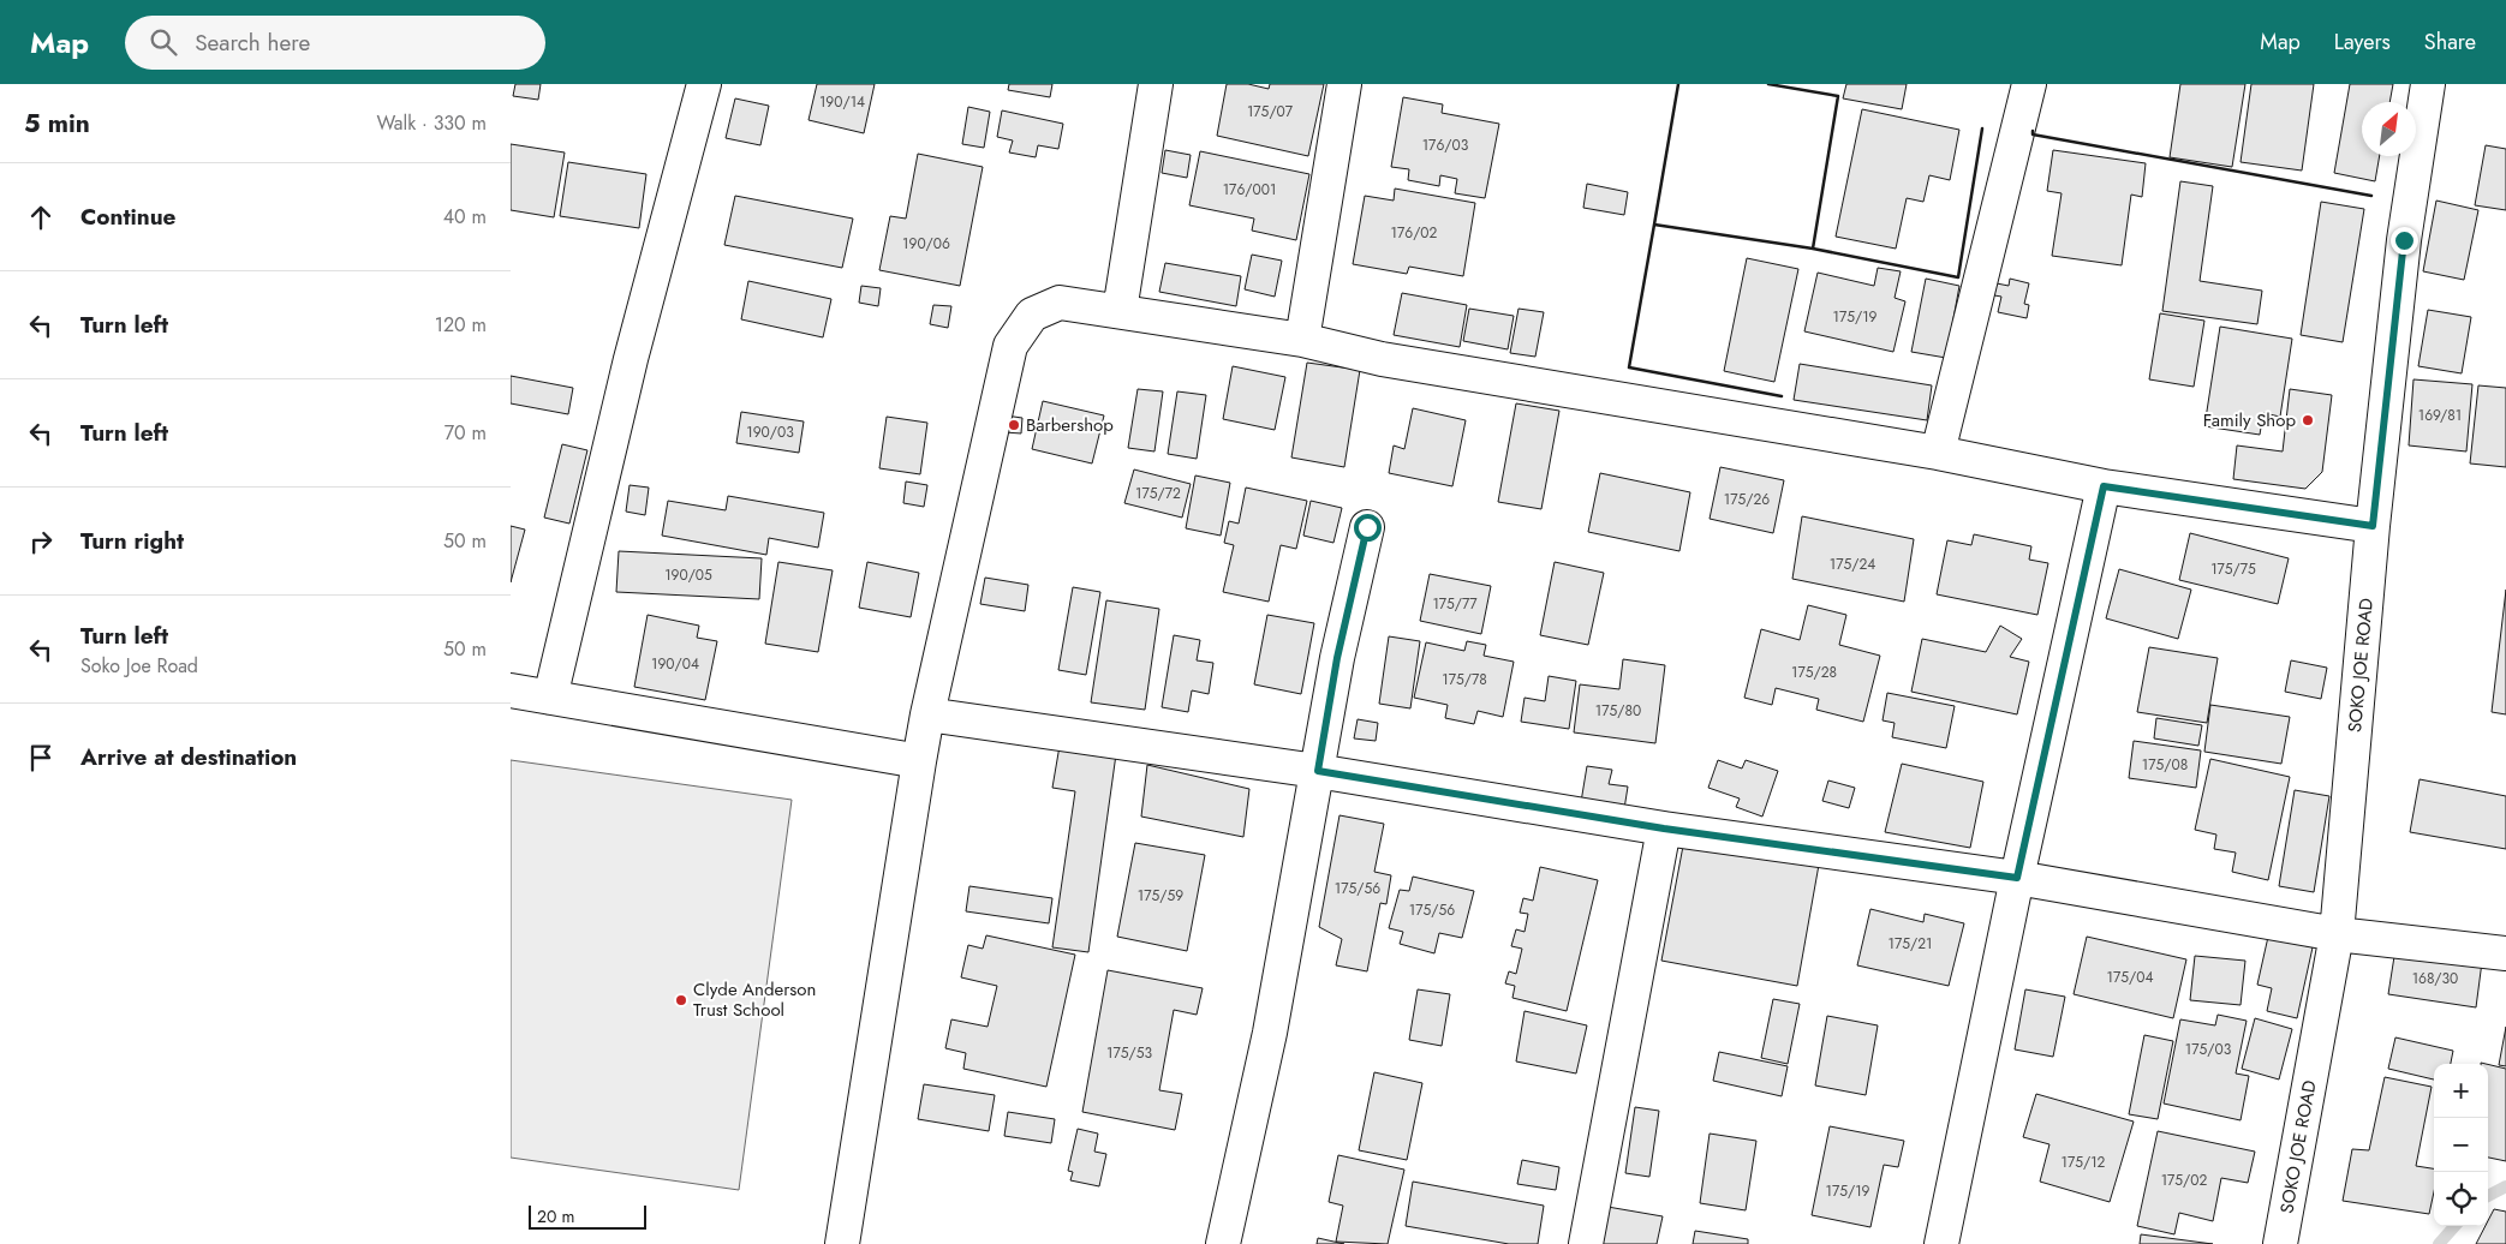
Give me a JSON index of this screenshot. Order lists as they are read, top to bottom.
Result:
{
  "streets": {
    "street": ["SOKO JOE ROAD"]
  },
  "places": ["Family Shop", "Barbershop", "Clyde Anderson Trust School"],
  "house_numbers": [
    "190/14",
    "175/07",
    "176/03",
    "176/001",
    "176/02",
    "190/06",
    "175/19",
    "169/81",
    "190/03",
    "175/72",
    "175/26",
    "175/24",
    "175/75",
    "190/05",
    "175/77",
    "190/04",
    "175/28",
    "175/78",
    "175/80",
    "175/08",
    "175/56",
    "175/59",
    "175/56",
    "175/21",
    "175/04",
    "168/30",
    "175/03",
    "175/53",
    "175/12",
    "175/02",
    "175/19"
  ],
  "scale_bar": "20 m",
  "north": "top right",
  "page": {
    "header": "Map",
    "search": "Search here",
    "nav": ["Map", "Layers", "Share"],
    "heading": ["5 min", "Walk · 330 m"],
    "list": [
      ["Continue", "40 m"],
      ["Turn left", "120 m"],
      ["Turn left", "70 m"],
      ["Turn right", "50 m"],
      ["Turn left", "Soko Joe Road", "50 m"],
      "Arrive at destination"
    ],
    "map_buttons": ["+", "−"],
    "scale": "20 m"
  }
}
